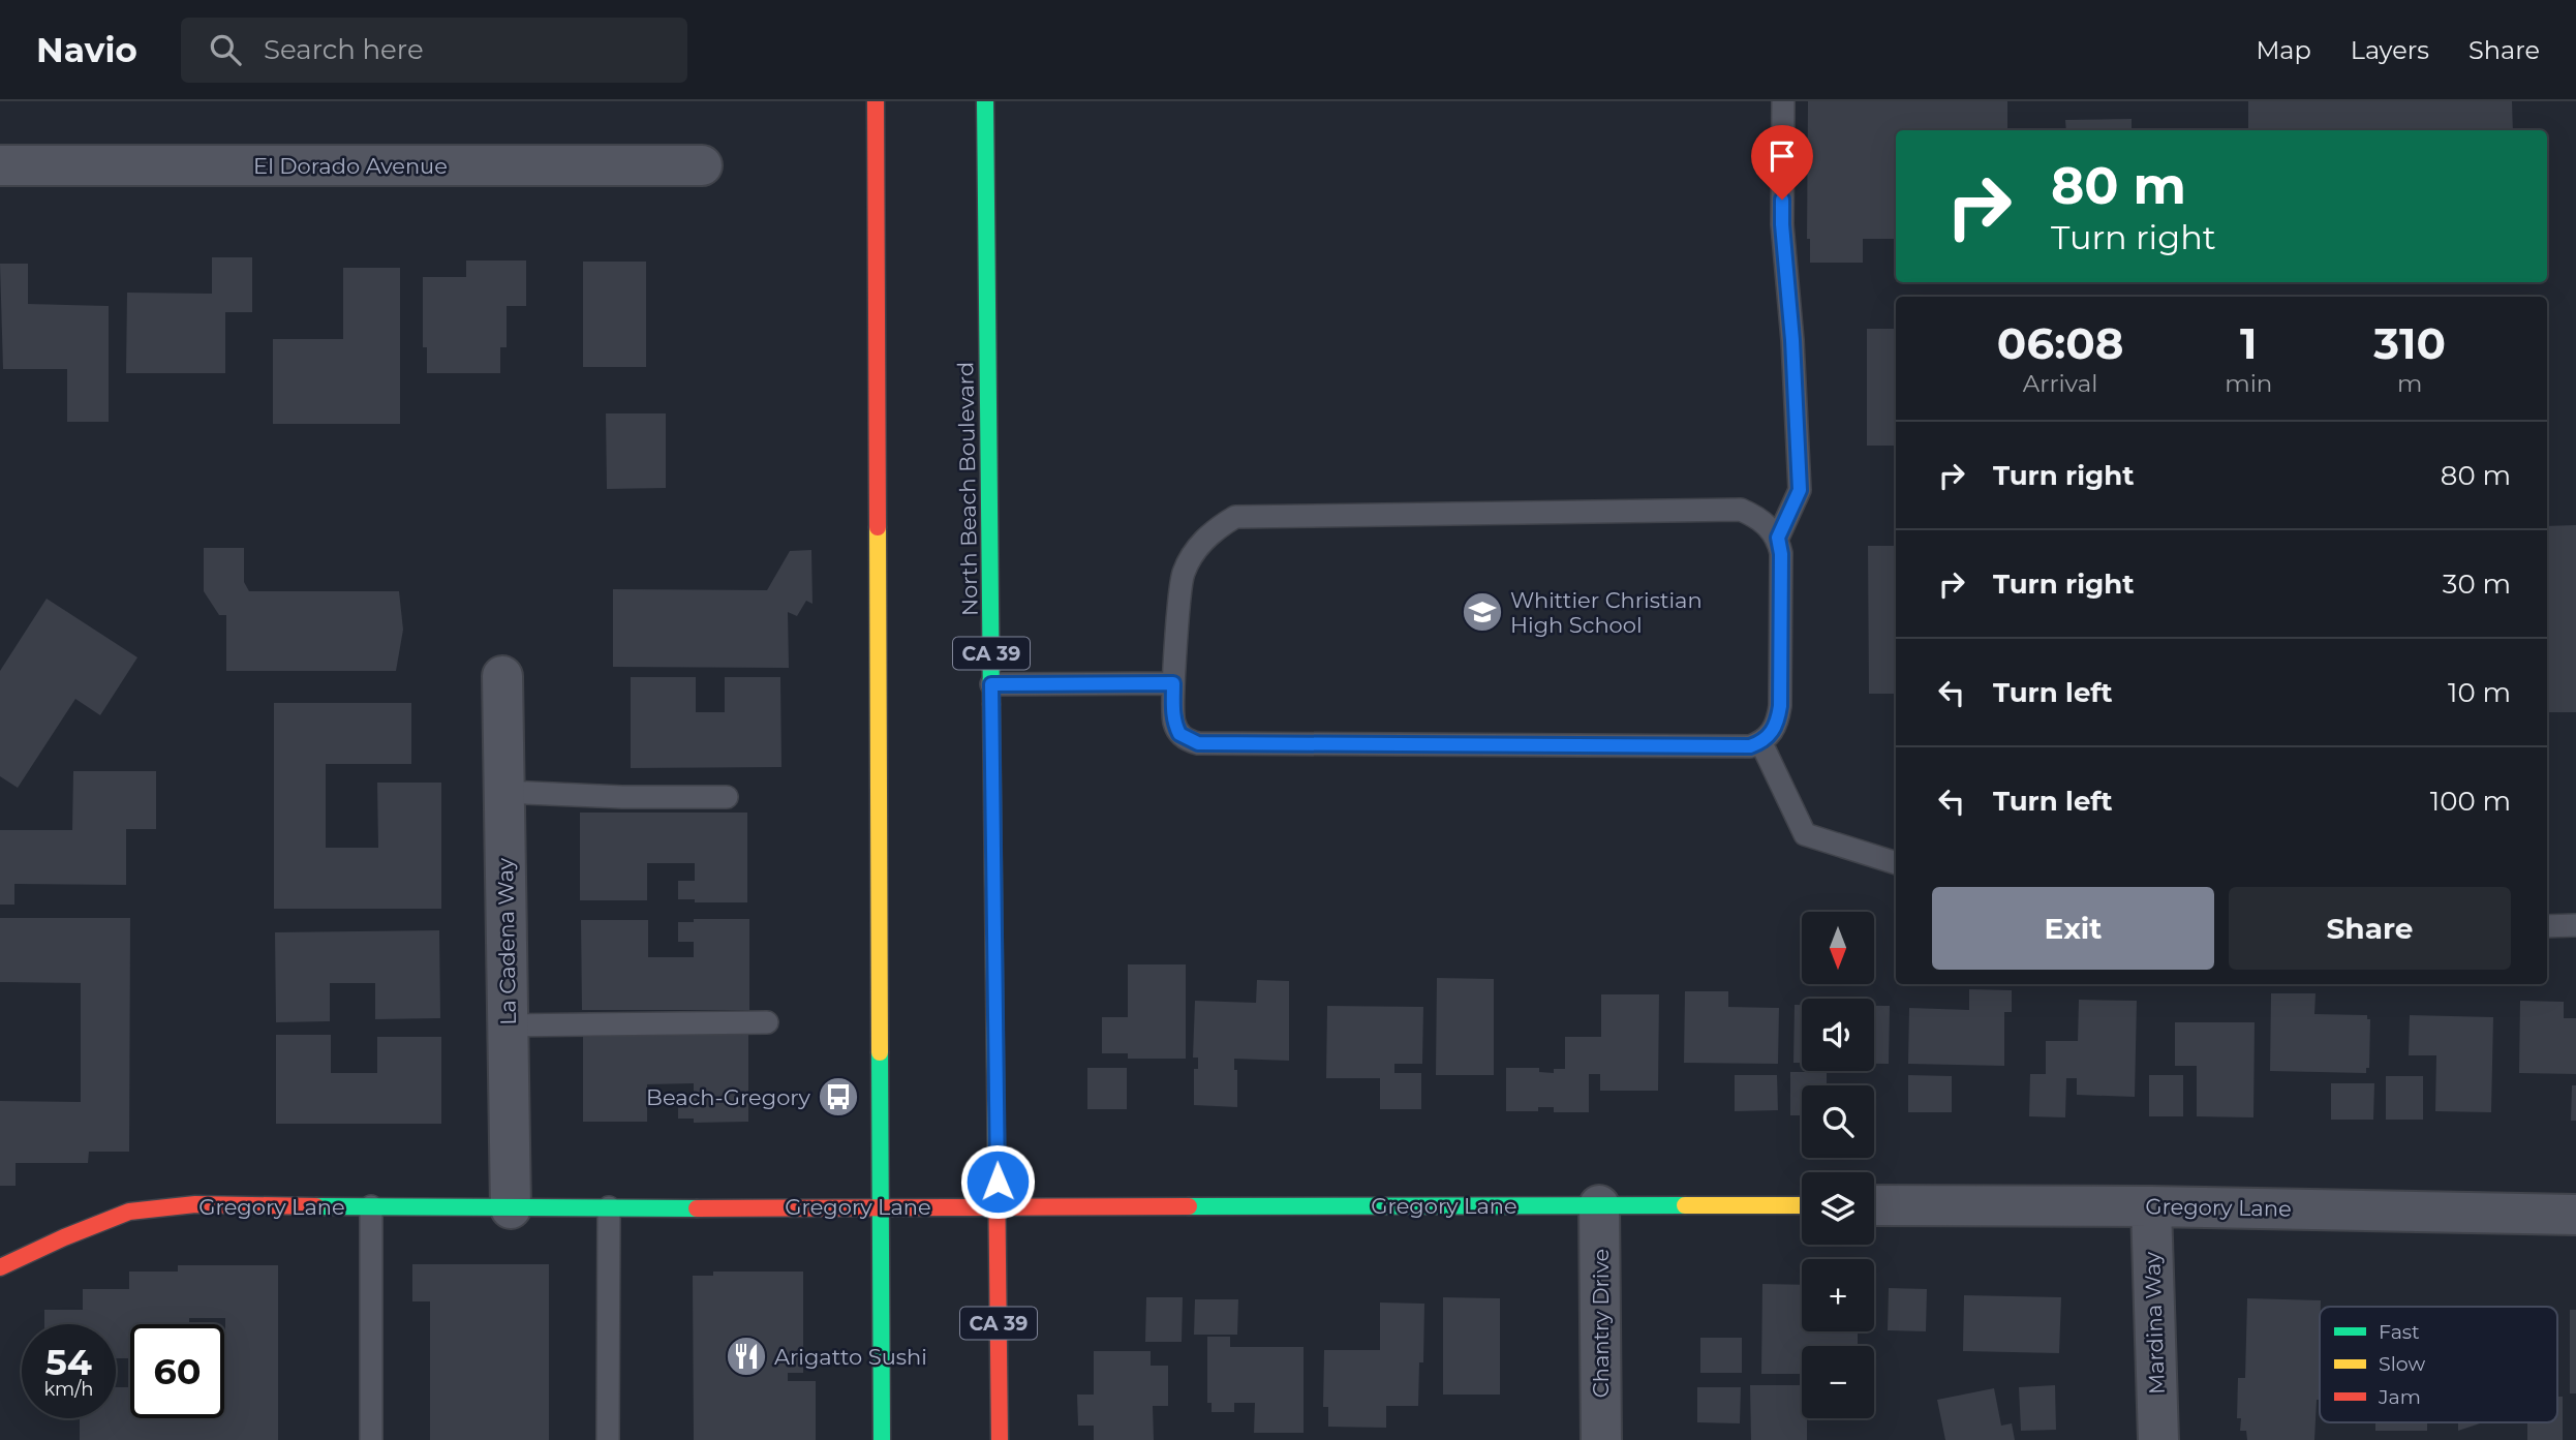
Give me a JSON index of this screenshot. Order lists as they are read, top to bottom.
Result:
{
  "streets": {
    "main road": ["North Beach Boulevard", "CA 39", "Gregory Lane"],
    "street": [
      "El Dorado Avenue",
      "La Cadena Way",
      "Chantry Drive",
      "Mardina Way"
    ]
  },
  "crossings": [
    ["North Beach Boulevard", "Gregory Lane"],
    ["La Cadena Way", "Gregory Lane"],
    ["Gregory Lane", "Chantry Drive"],
    ["Gregory Lane", "Mardina Way"]
  ],
  "places": {
    "school or university": ["Whittier Christian High School"],
    "bus stop": ["Beach-Gregory"],
    "restaurant": ["Arigatto Sushi"]
  },
  "legend": ["Fast", "Slow", "Jam"],
  "north": "bottom",
  "page": {
    "header": "Navio",
    "search": "Search here",
    "nav": ["Map", "Layers", "Share"],
    "turn": ["80 m", "Turn right"],
    "eta": [
      "06:08",
      "Arrival",
      "1",
      "min",
      "310",
      "m"
    ],
    "list": [
      {
        "name": "Turn right",
        "value": "80 m"
      },
      {
        "name": "Turn right",
        "value": "30 m"
      },
      {
        "name": "Turn left",
        "value": "10 m"
      },
      {
        "name": "Turn left",
        "value": "100 m"
      }
    ],
    "buttons": ["Exit", "Share"],
    "map_buttons": ["+", "−"],
    "speed": "54 km/h",
    "limit": "60"
  }
}
